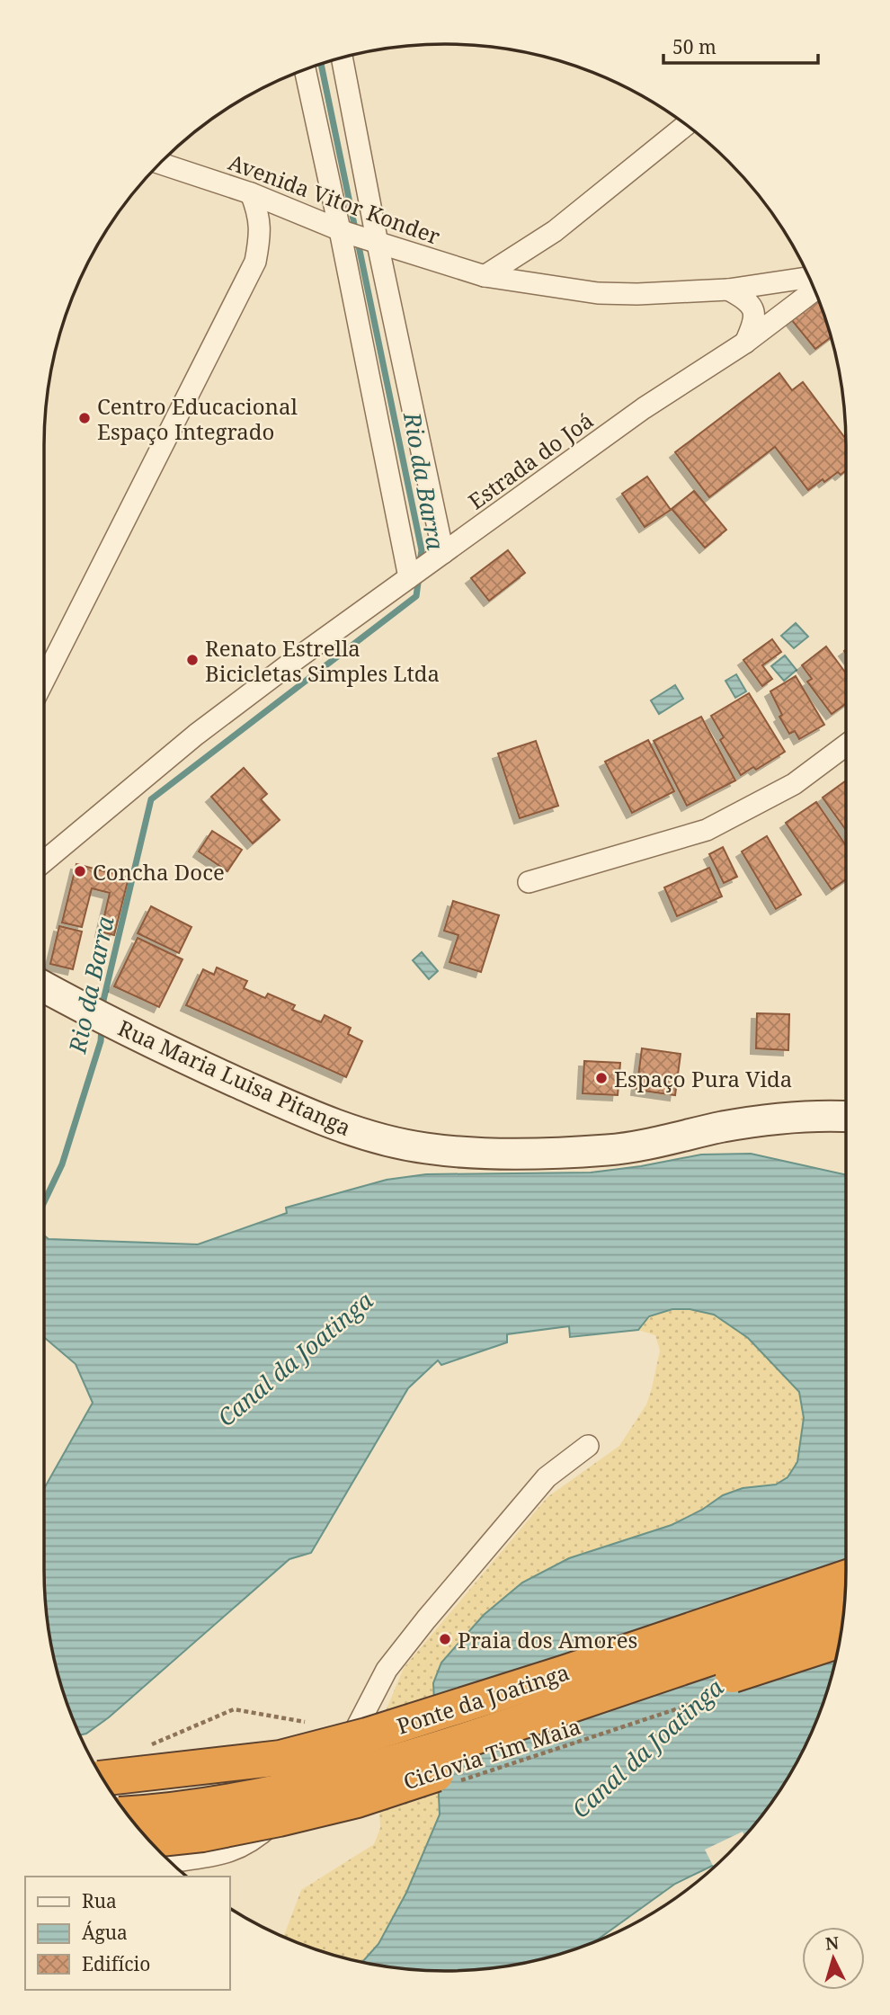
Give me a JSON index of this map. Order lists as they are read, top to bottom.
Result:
{
  "streets": {
    "highway": ["Ponte da Joatinga"],
    "street": ["Avenida Vitor Konder", "Estrada do Joá", "Rua Maria Luisa Pitanga"],
    "path": ["Ciclovia Tim Maia"]
  },
  "water": ["Rio da Barra", "Canal da Joatinga"],
  "places": [
    "Centro Educacional Espaço Integrado",
    "Renato Estrella Bicicletas Simples Ltda",
    "Concha Doce",
    "Espaço Pura Vida",
    "Praia dos Amores"
  ],
  "legend": ["Rua", "Água", "Edifício"],
  "scale_bar": "50 m",
  "north": "top"
}
